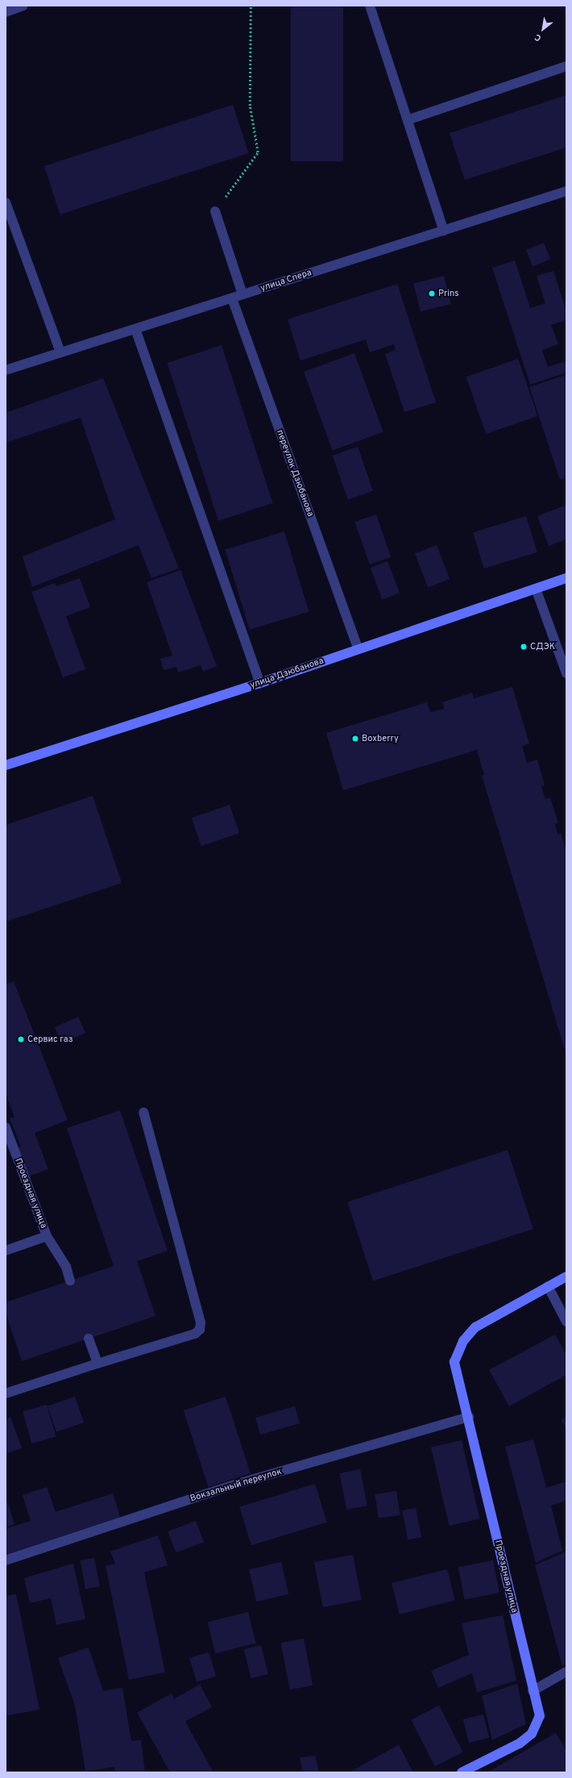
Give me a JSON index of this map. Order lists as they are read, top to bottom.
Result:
{
  "streets": {
    "street": [
      "улица Спера",
      "переулок Дзюбанова",
      "улица Дзюбанова",
      "Проездная улица",
      "Вокзальный переулок"
    ]
  },
  "crossings": [
    ["улица Спера", "переулок Дзюбанова"],
    ["переулок Дзюбанова", "улица Дзюбанова"],
    ["Проездная улица", "Вокзальный переулок"]
  ],
  "places": [
    "Prins",
    "СДЭК",
    "Boxberry",
    "Сервис газ"
  ],
  "north": "bottom left"
}
